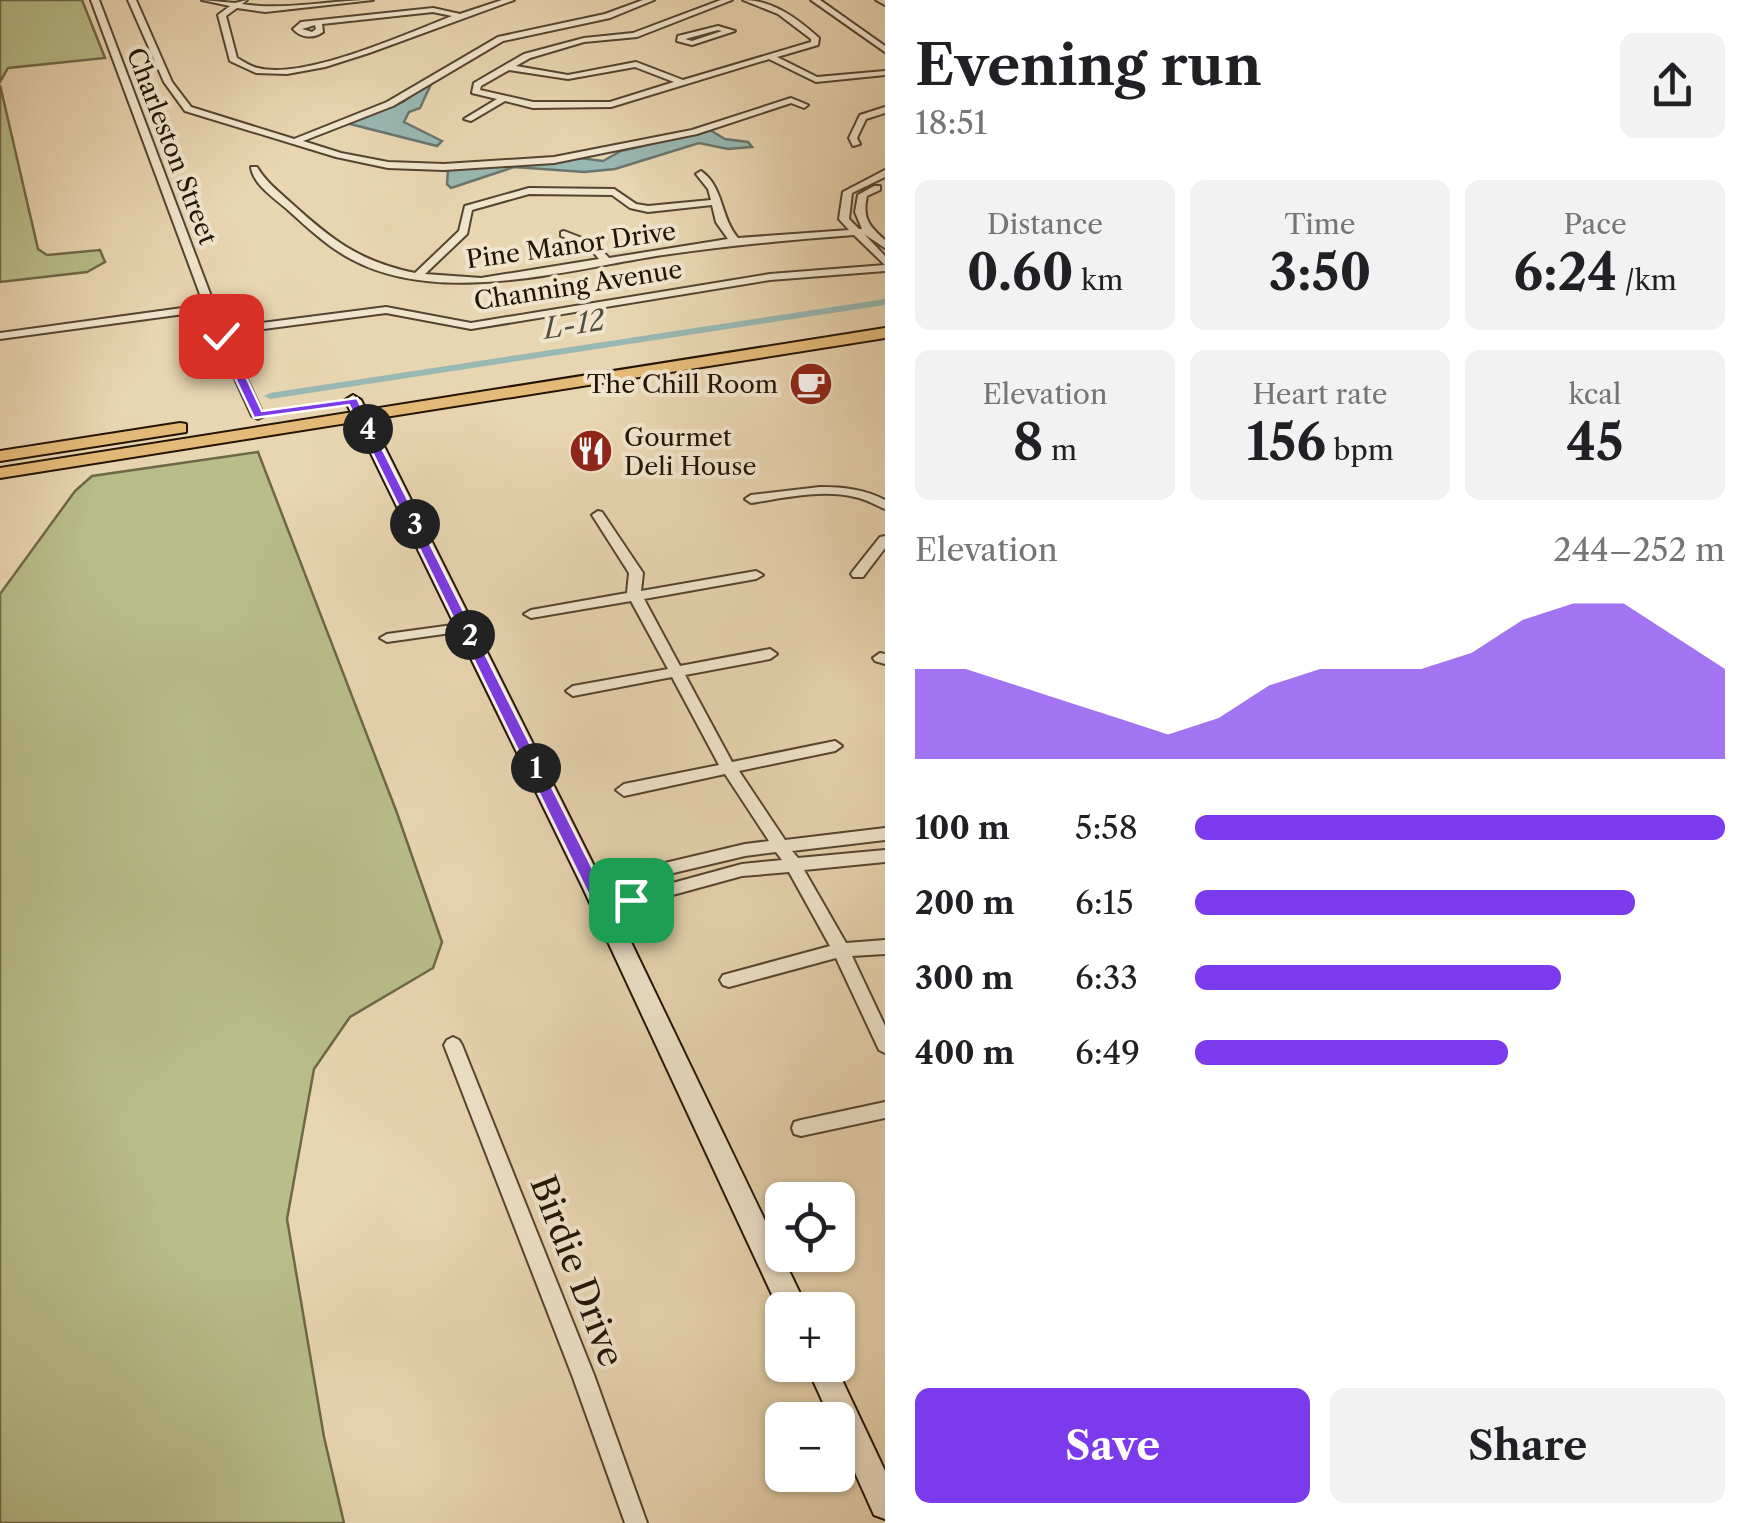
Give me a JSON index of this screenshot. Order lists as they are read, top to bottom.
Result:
{
  "streets": {
    "street": [
      "Charleston Street",
      "Pine Manor Drive",
      "Channing Avenue",
      "Birdie Drive"
    ]
  },
  "crossings": [
    ["Charleston Street", "Channing Avenue"]
  ],
  "water": ["L-12"],
  "places": {
    "cafe": ["The Chill Room"],
    "restaurant": ["Gourmet Deli House"]
  },
  "page": {
    "heading": ["Evening run", "18:51"],
    "stats": [
      ["Distance", "0.60 km"],
      ["Time", "3:50"],
      ["Pace", "6:24 /km"],
      ["Elevation", "8 m"],
      ["Heart rate", "156 bpm"],
      ["kcal", "45"]
    ],
    "pins": [
      "4",
      "3",
      "2",
      "1"
    ],
    "chart": ["Elevation", "244–252 m"],
    "list": [
      {
        "name": "100 m",
        "note": "5:58"
      },
      {
        "name": "200 m",
        "note": "6:15"
      },
      {
        "name": "300 m",
        "note": "6:33"
      },
      {
        "name": "400 m",
        "note": "6:49"
      }
    ],
    "map_buttons": ["+", "−"],
    "buttons": ["Save", "Share"]
  }
}
